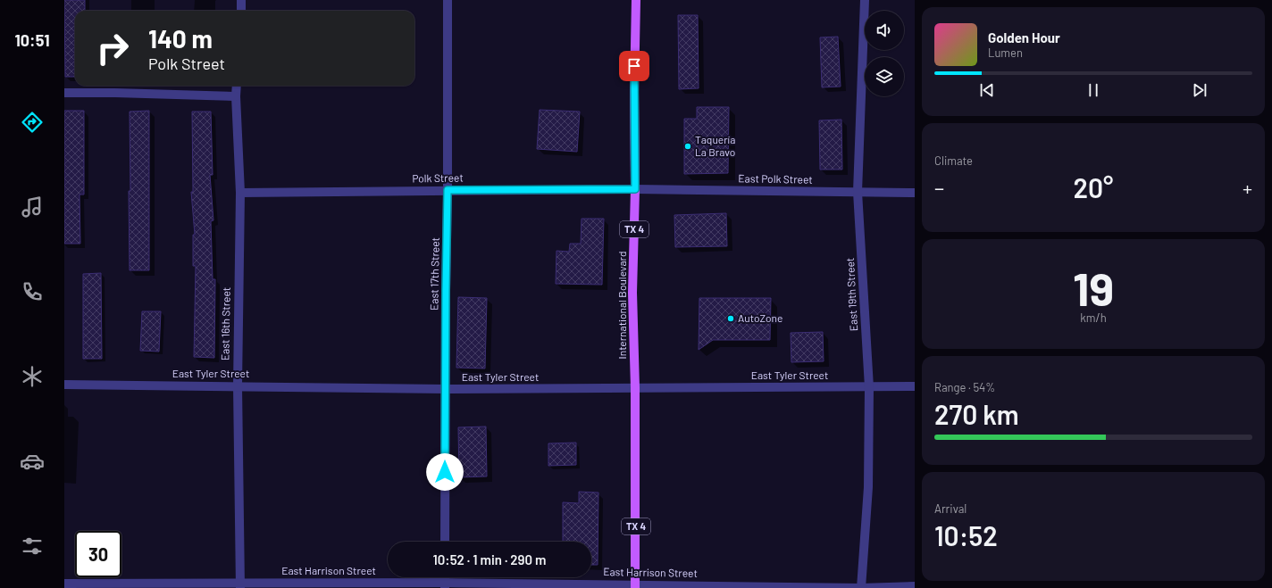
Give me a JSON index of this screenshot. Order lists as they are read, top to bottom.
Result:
{
  "streets": {
    "main road": ["TX 4", "International Boulevard"],
    "street": [
      "Polk Street",
      "East Polk Street",
      "East 17th Street",
      "East 19th Street",
      "East 16th Street",
      "East Tyler Street",
      "East Harrison Street"
    ]
  },
  "crossings": [
    ["Polk Street", "East Polk Street"],
    ["Polk Street", "East 17th Street"],
    ["Polk Street", "International Boulevard"],
    ["Polk Street", "East 16th Street"],
    ["East Polk Street", "East 19th Street"],
    ["East Polk Street", "International Boulevard"],
    ["East 17th Street", "East Tyler Street"],
    ["East 19th Street", "East Tyler Street"],
    ["East 19th Street", "East Harrison Street"],
    ["International Boulevard", "East Tyler Street"],
    ["International Boulevard", "East Harrison Street"],
    ["East 16th Street", "East Tyler Street"],
    ["East 16th Street", "East Harrison Street"]
  ],
  "places": ["Taquería La Bravo", "AutoZone"],
  "page": {
    "tabs": "10:51",
    "turn": ["140 m", "Polk Street"],
    "song": ["Golden Hour", "Lumen"],
    "tile": [
      "Climate",
      ["19", "km/h"],
      ["Range · 54%", "270 km"],
      ["Arrival", "10:52"]
    ],
    "heat": ["−", "20°", "+"],
    "limit": "30",
    "trip": "10:52 · 1 min · 290 m"
  }
}
